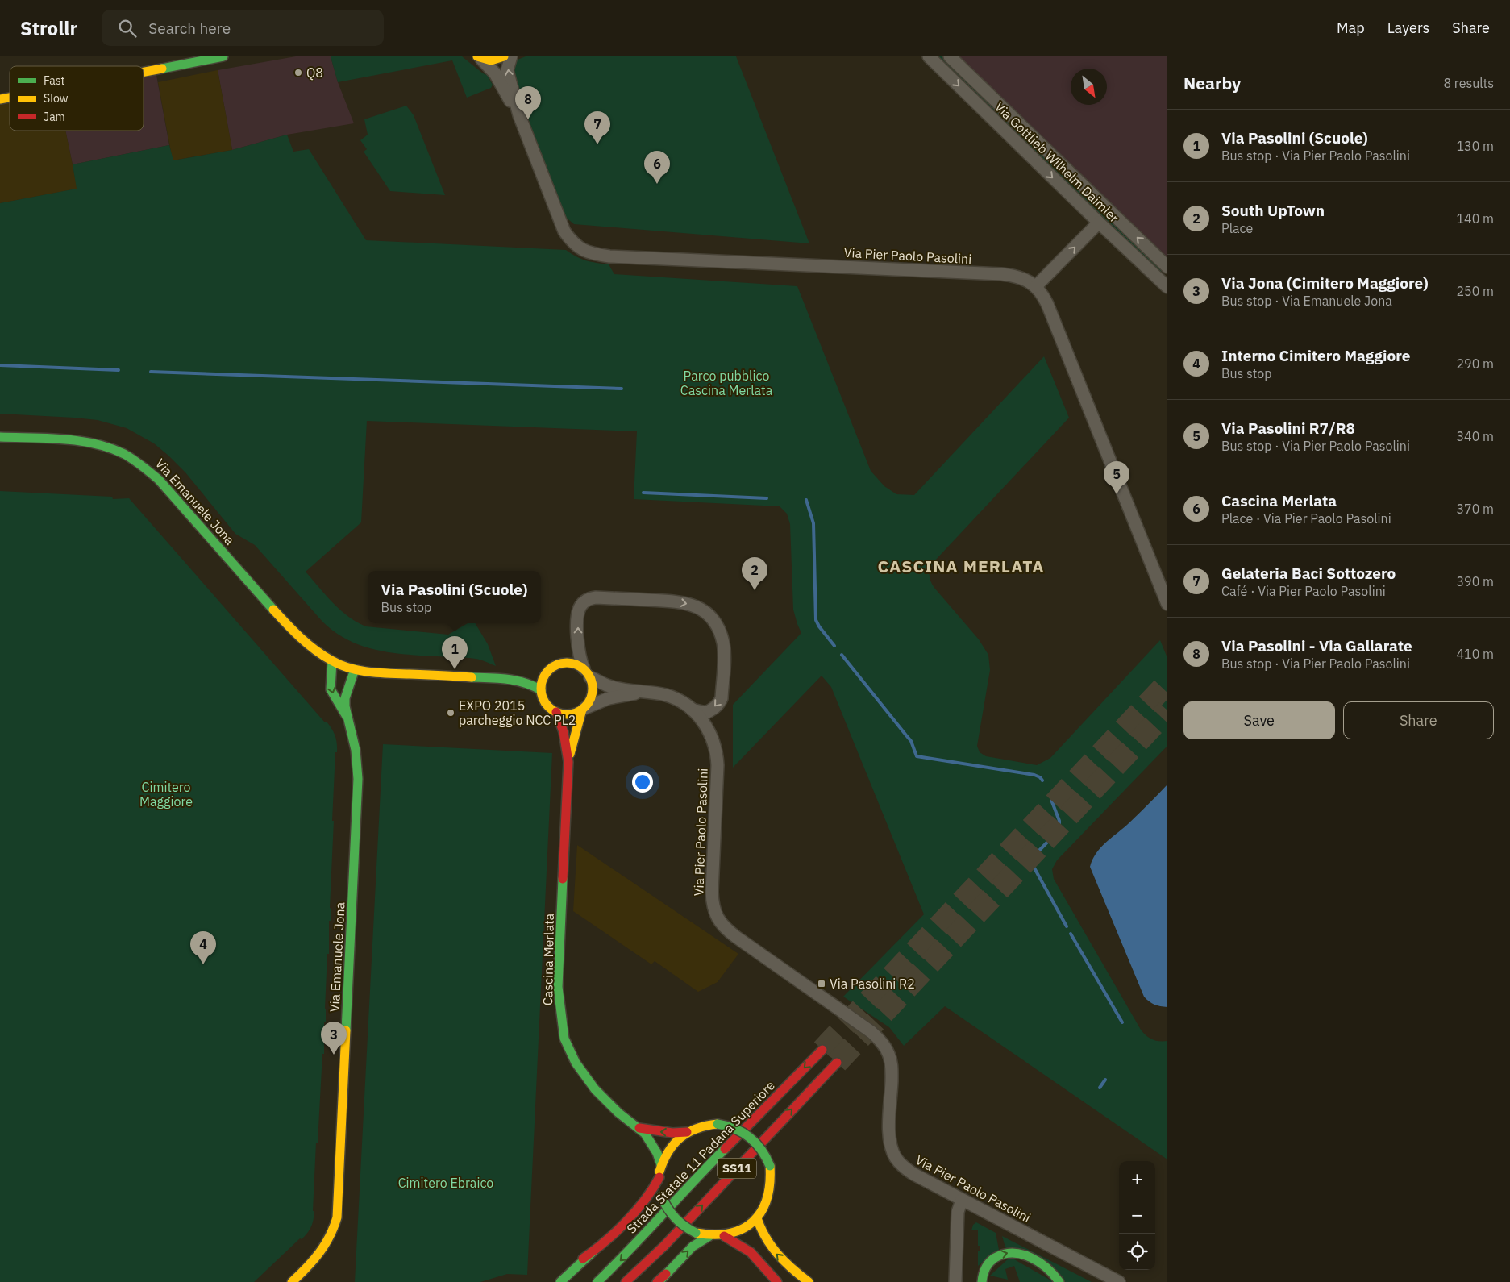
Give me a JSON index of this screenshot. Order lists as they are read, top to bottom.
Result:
{
  "streets": {
    "main road": [
      "Via Emanuele Jona",
      "Cascina Merlata",
      "Strada Statale 11 Padana Superiore",
      "SS11"
    ],
    "street": ["Via Gottlieb Wilhelm Daimler", "Via Pier Paolo Pasolini"]
  },
  "crossings": [
    ["Via Pier Paolo Pasolini", "Cascina Merlata"]
  ],
  "districts": ["CASCINA MERLATA"],
  "parks": ["Parco pubblico Cascina Merlata", "Cimitero Maggiore", "Cimitero Ebraico"],
  "places": {
    "other": ["Q8", "EXPO 2015 parcheggio NCC PL2"],
    "transit": ["Via Pasolini R2"]
  },
  "legend": ["Fast", "Slow", "Jam"],
  "north": "bottom right",
  "page": {
    "header": "Strollr",
    "search": "Search here",
    "nav": ["Map", "Layers", "Share"],
    "heading": ["Nearby", "8 results"],
    "pins": [
      "8",
      "7",
      "6",
      "5",
      "2",
      "1",
      "4",
      "3"
    ],
    "list": [
      {
        "mark": "1",
        "name": "Via Pasolini (Scuole)",
        "note": "Bus stop · Via Pier Paolo Pasolini",
        "value": "130 m"
      },
      {
        "mark": "2",
        "name": "South UpTown",
        "note": "Place",
        "value": "140 m"
      },
      {
        "mark": "3",
        "name": "Via Jona (Cimitero Maggiore)",
        "note": "Bus stop · Via Emanuele Jona",
        "value": "250 m"
      },
      {
        "mark": "4",
        "name": "Interno Cimitero Maggiore",
        "note": "Bus stop",
        "value": "290 m"
      },
      {
        "mark": "5",
        "name": "Via Pasolini R7/R8",
        "note": "Bus stop · Via Pier Paolo Pasolini",
        "value": "340 m"
      },
      {
        "mark": "6",
        "name": "Cascina Merlata",
        "note": "Place · Via Pier Paolo Pasolini",
        "value": "370 m"
      },
      {
        "mark": "7",
        "name": "Gelateria Baci Sottozero",
        "note": "Café · Via Pier Paolo Pasolini",
        "value": "390 m"
      },
      {
        "mark": "8",
        "name": "Via Pasolini - Via Gallarate",
        "note": "Bus stop · Via Pier Paolo Pasolini",
        "value": "410 m"
      }
    ],
    "popup": ["Via Pasolini (Scuole)", "Bus stop"],
    "buttons": ["Save", "Share"],
    "map_buttons": ["+", "−"]
  }
}
